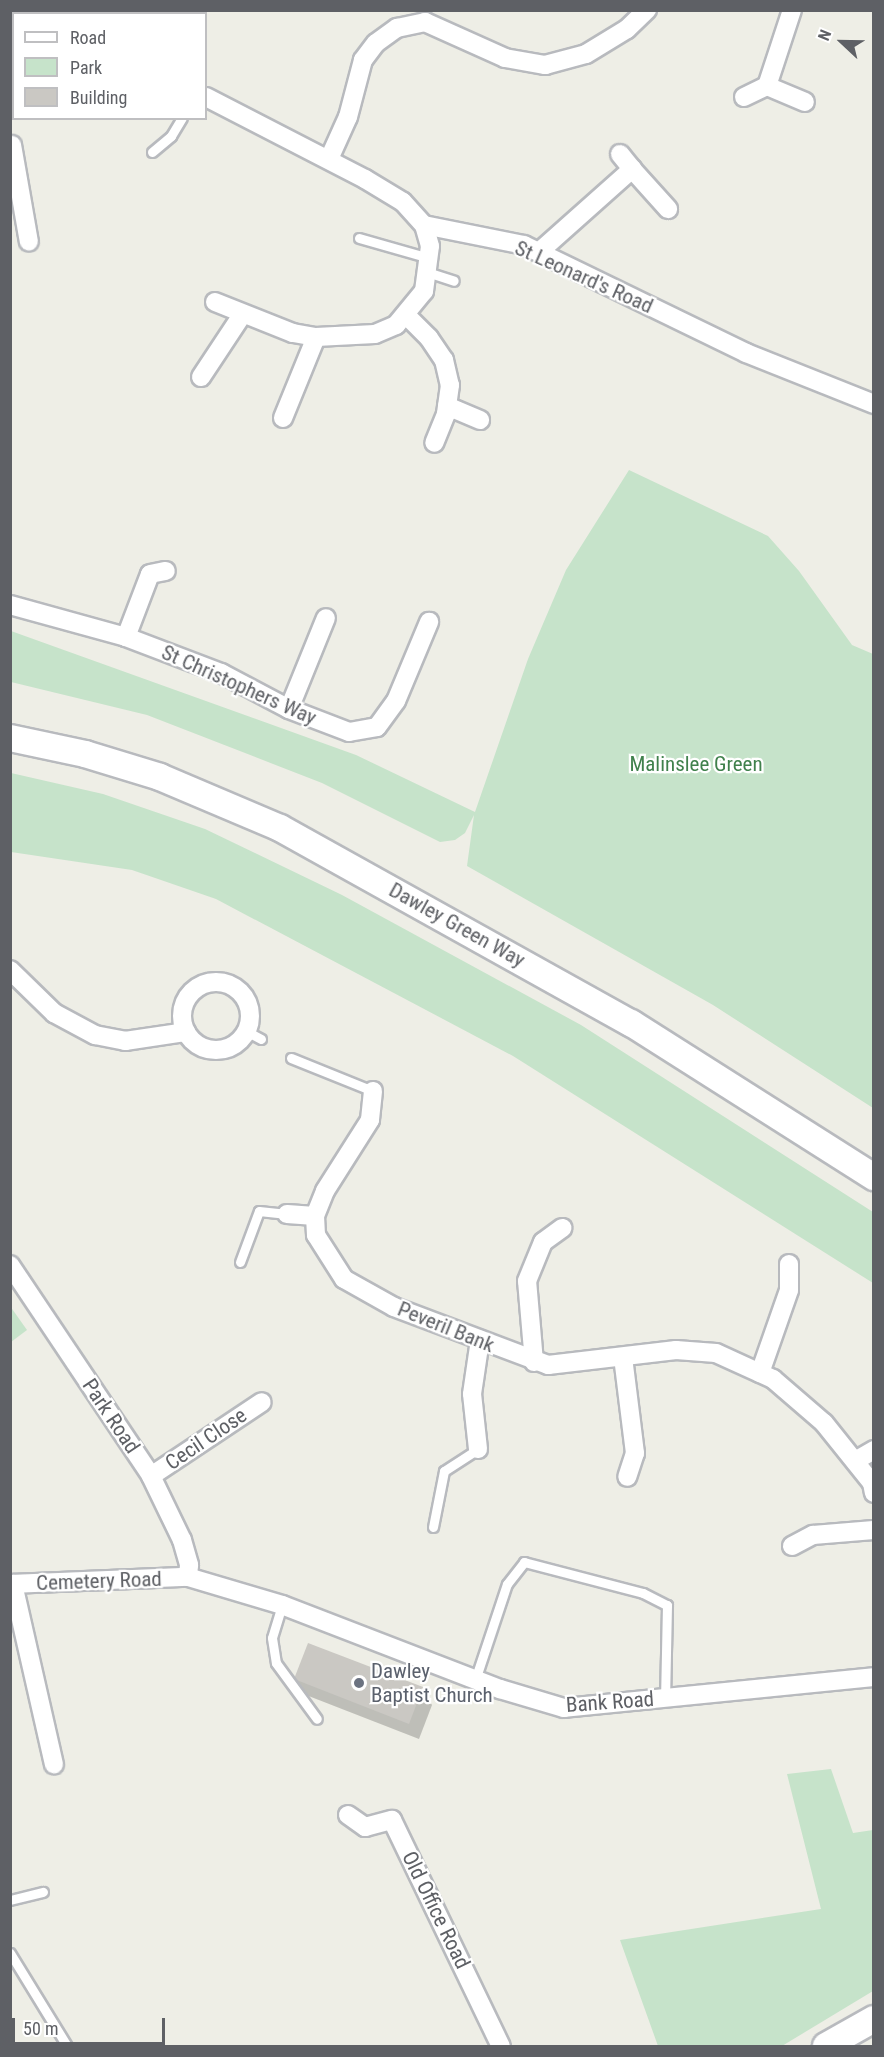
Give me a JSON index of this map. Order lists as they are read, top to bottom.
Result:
{
  "streets": {
    "main road": ["Dawley Green Way"],
    "street": [
      "St Leonard's Road",
      "St Christophers Way",
      "Peveril Bank",
      "Park Road",
      "Cecil Close",
      "Cemetery Road",
      "Bank Road",
      "Old Office Road"
    ]
  },
  "crossings": [
    ["Park Road", "Cecil Close"],
    ["Park Road", "Cemetery Road"],
    ["Park Road", "Bank Road"],
    ["Cemetery Road", "Bank Road"]
  ],
  "parks": ["Malinslee Green"],
  "places": ["Dawley Baptist Church"],
  "legend": ["Road", "Park", "Building"],
  "scale_bar": "50 m",
  "north": "left"
}
